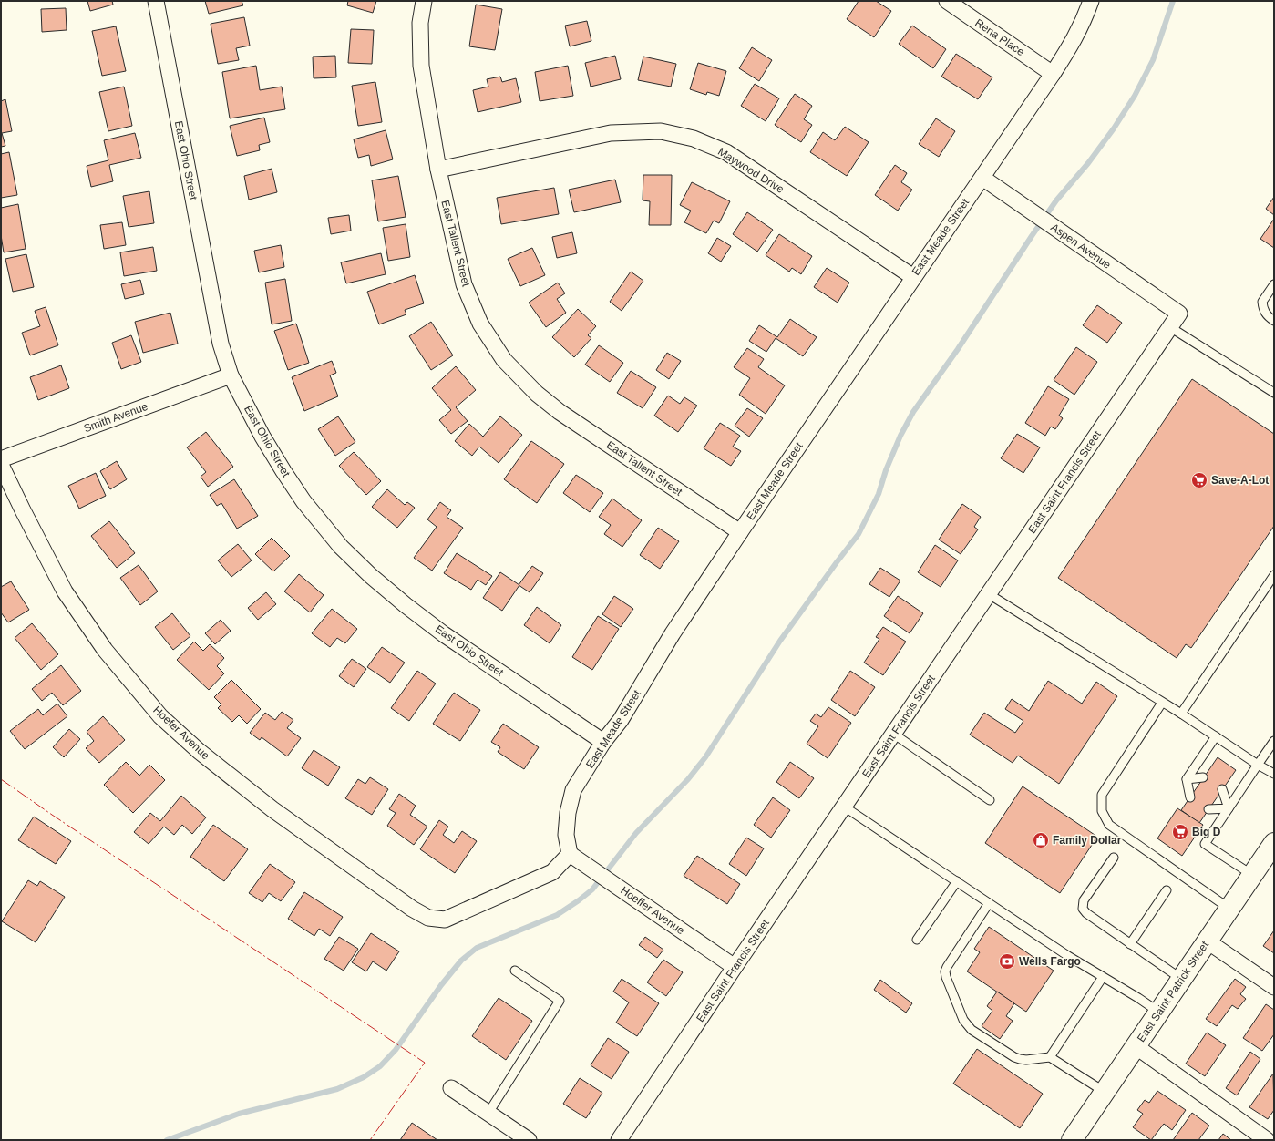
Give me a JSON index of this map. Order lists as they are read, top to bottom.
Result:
{
  "streets": {
    "main road": ["East Saint Patrick Street"],
    "street": [
      "Rena Place",
      "East Ohio Street",
      "Maywood Drive",
      "East Meade Street",
      "East Tallent Street",
      "Aspen Avenue",
      "Smith Avenue",
      "East Saint Francis Street",
      "Hoefer Avenue",
      "Hoeffer Avenue"
    ]
  },
  "crossings": [
    ["Rena Place", "East Meade Street"],
    ["East Ohio Street", "East Meade Street"],
    ["East Ohio Street", "Smith Avenue"],
    ["Maywood Drive", "East Meade Street"],
    ["Maywood Drive", "East Tallent Street"],
    ["East Meade Street", "East Tallent Street"],
    ["East Meade Street", "Aspen Avenue"],
    ["East Meade Street", "Hoefer Avenue"],
    ["East Meade Street", "Hoeffer Avenue"],
    ["Aspen Avenue", "East Saint Francis Street"],
    ["East Saint Francis Street", "Hoeffer Avenue"],
    ["Hoefer Avenue", "Hoeffer Avenue"]
  ],
  "places": {
    "supermarket": ["Save-A-Lot", "Big D"],
    "shop": ["Family Dollar"],
    "bank": ["Wells Fargo"]
  }
}
